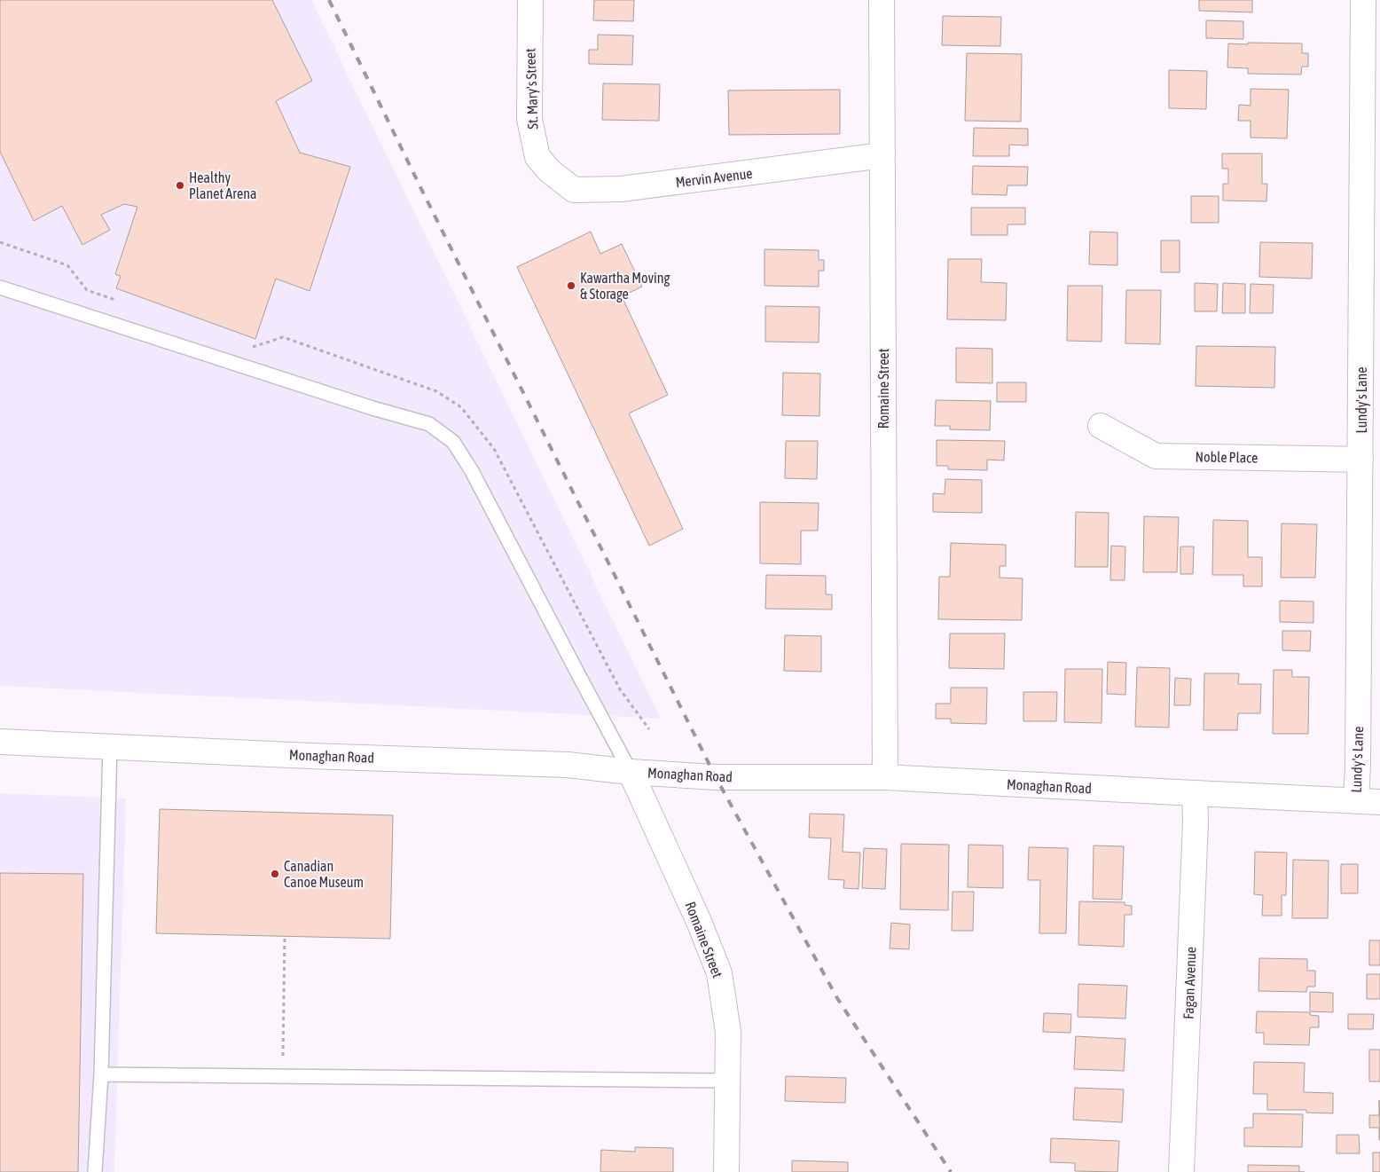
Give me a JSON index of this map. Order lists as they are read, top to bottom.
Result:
{
  "streets": {
    "street": [
      "St. Mary's Street",
      "Mervin Avenue",
      "Romaine Street",
      "Lundy's Lane",
      "Noble Place",
      "Monaghan Road",
      "Fagan Avenue"
    ]
  },
  "crossings": [
    ["St. Mary's Street", "Mervin Avenue"],
    ["Mervin Avenue", "Romaine Street"],
    ["Romaine Street", "Monaghan Road"],
    ["Lundy's Lane", "Noble Place"],
    ["Lundy's Lane", "Monaghan Road"],
    ["Monaghan Road", "Fagan Avenue"]
  ],
  "places": ["Healthy Planet Arena", "Kawartha Moving & Storage", "Canadian Canoe Museum"]
}
